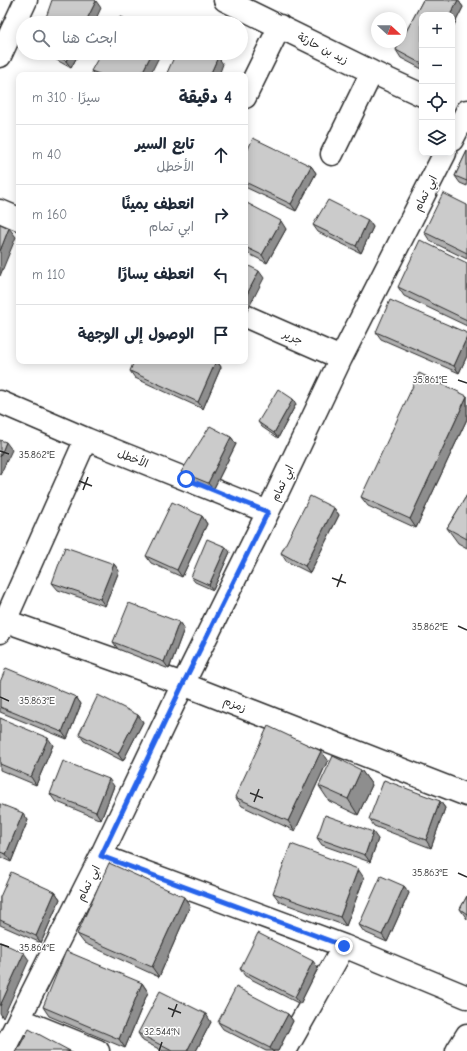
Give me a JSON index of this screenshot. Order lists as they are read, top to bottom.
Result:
{
  "streets": {
    "street": [
      "زيد بن حارثة",
      "ابي تمام",
      "جرير",
      "الأخطل",
      "زمزم"
    ]
  },
  "crossings": [
    ["ابي تمام", "جرير"],
    ["ابي تمام", "الأخطل"],
    ["ابي تمام", "زمزم"]
  ],
  "north": "right",
  "page": {
    "map_buttons": ["+", "−"],
    "search": "ابحث هنا",
    "heading": ["4 دقيقة", "سيرًا · 310 m"],
    "list": [
      ["تابع السير", "الأخطل", "40 m"],
      ["انعطف يمينًا", "ابي تمام", "160 m"],
      ["انعطف يسارًا", "110 m"],
      "الوصول إلى الوجهة"
    ]
  },
  "coordinates": [
    "35.861°E",
    "35.862°E",
    "35.863°E",
    "35.864°E",
    "32.544°N"
  ]
}
